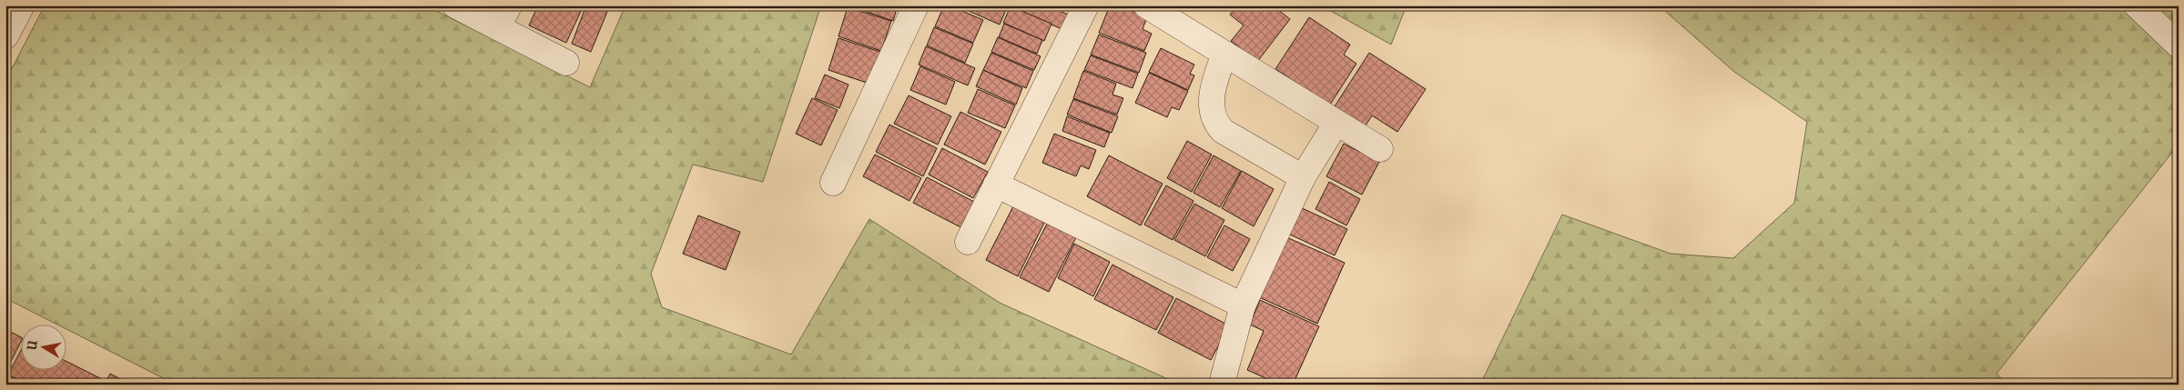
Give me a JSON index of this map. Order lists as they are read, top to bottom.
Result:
{
  "north": "left"
}
